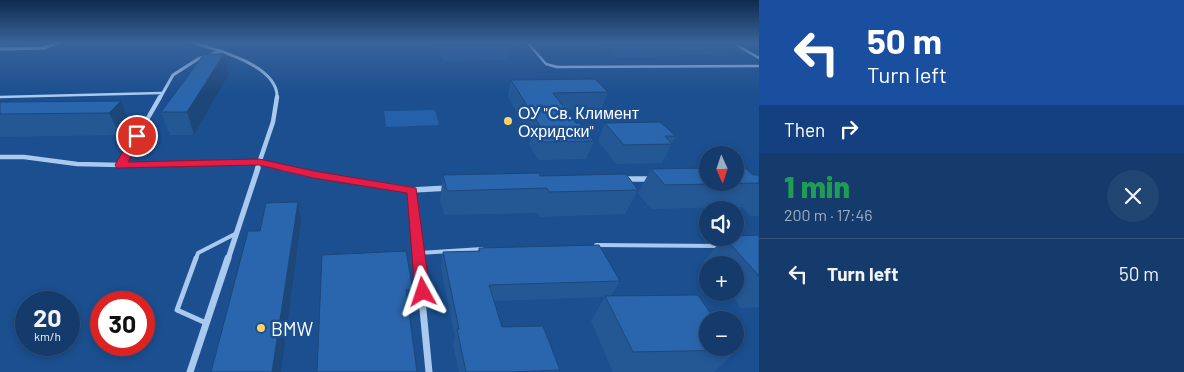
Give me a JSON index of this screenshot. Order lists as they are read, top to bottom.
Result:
{
  "places": ["ОУ \"Св. Климент Охридски\"", "BMW"],
  "north": "bottom",
  "page": {
    "turn": ["50 m", "Turn left"],
    "then": "Then",
    "map_buttons": ["+", "−"],
    "heading": ["1 min", "200 m · 17:46"],
    "list": [
      {
        "name": "Turn left",
        "value": "50 m"
      }
    ],
    "speed": "20 km/h",
    "limit": "30"
  }
}
